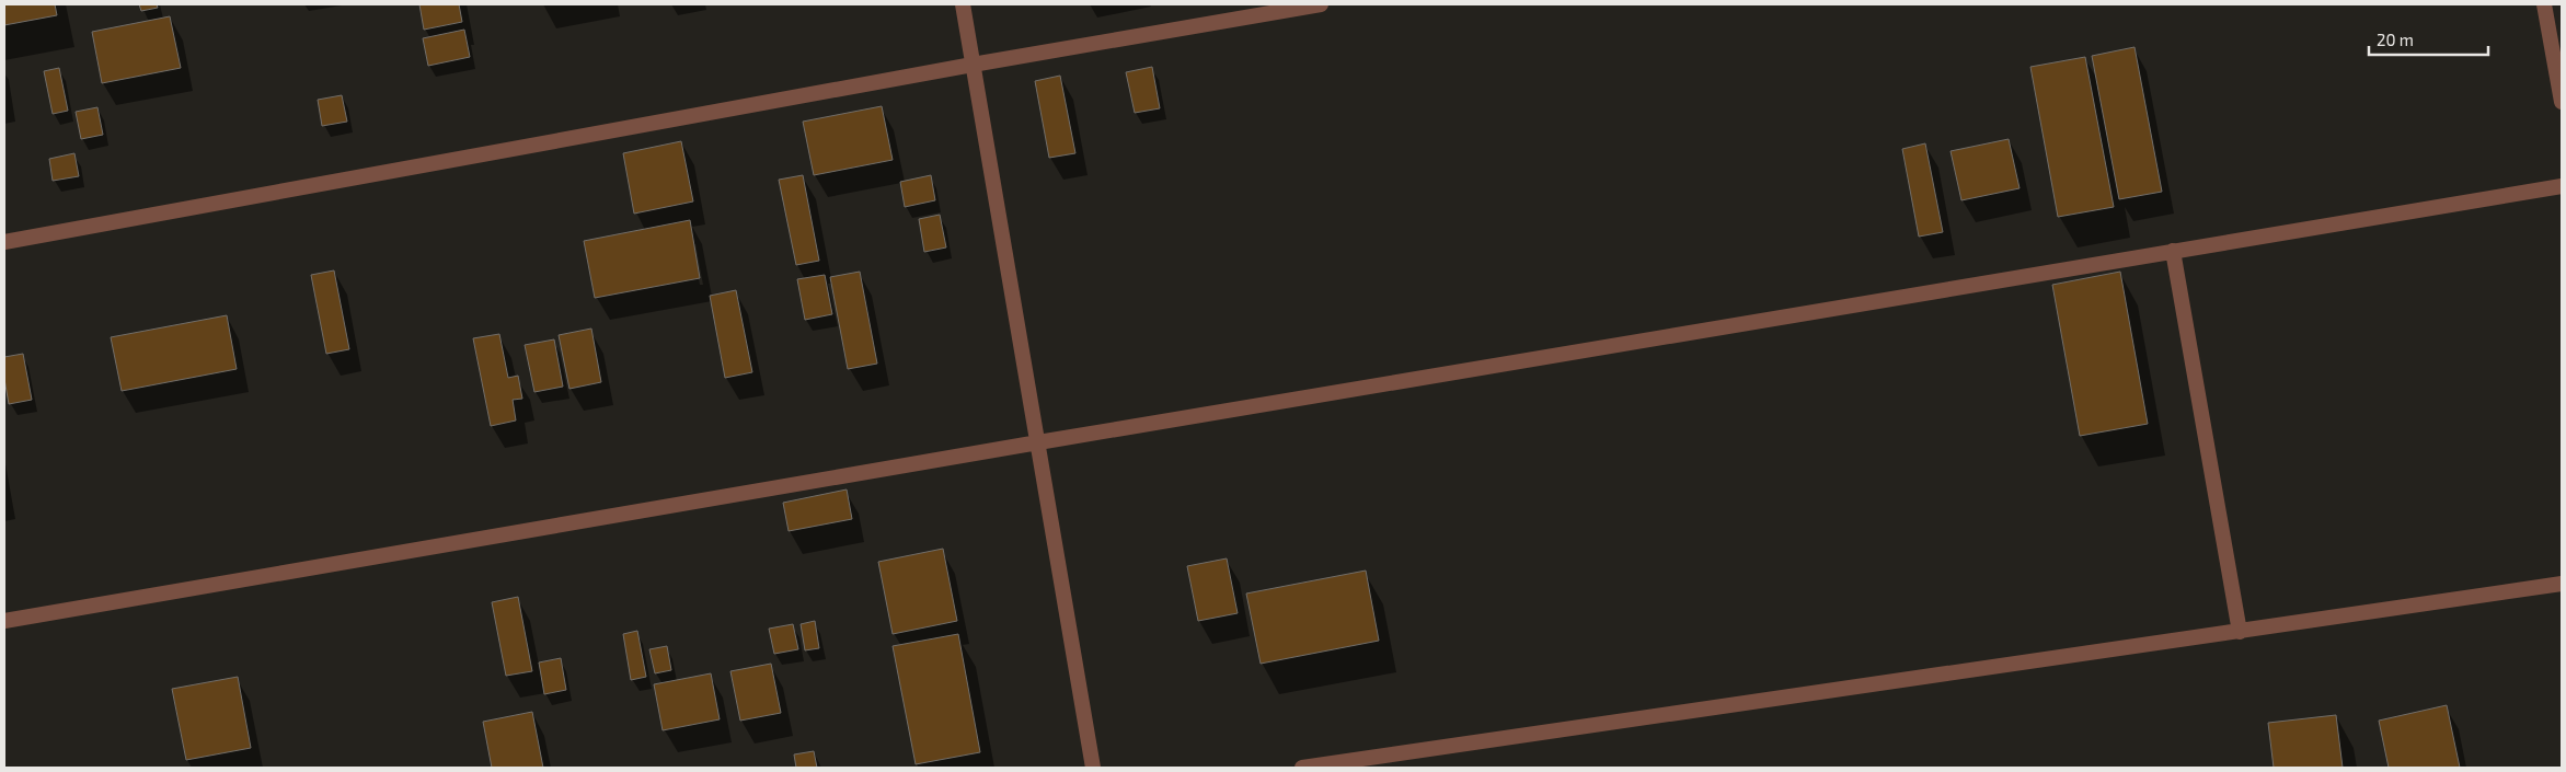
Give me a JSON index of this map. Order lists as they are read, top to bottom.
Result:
{
  "scale_bar": "20 m"
}
